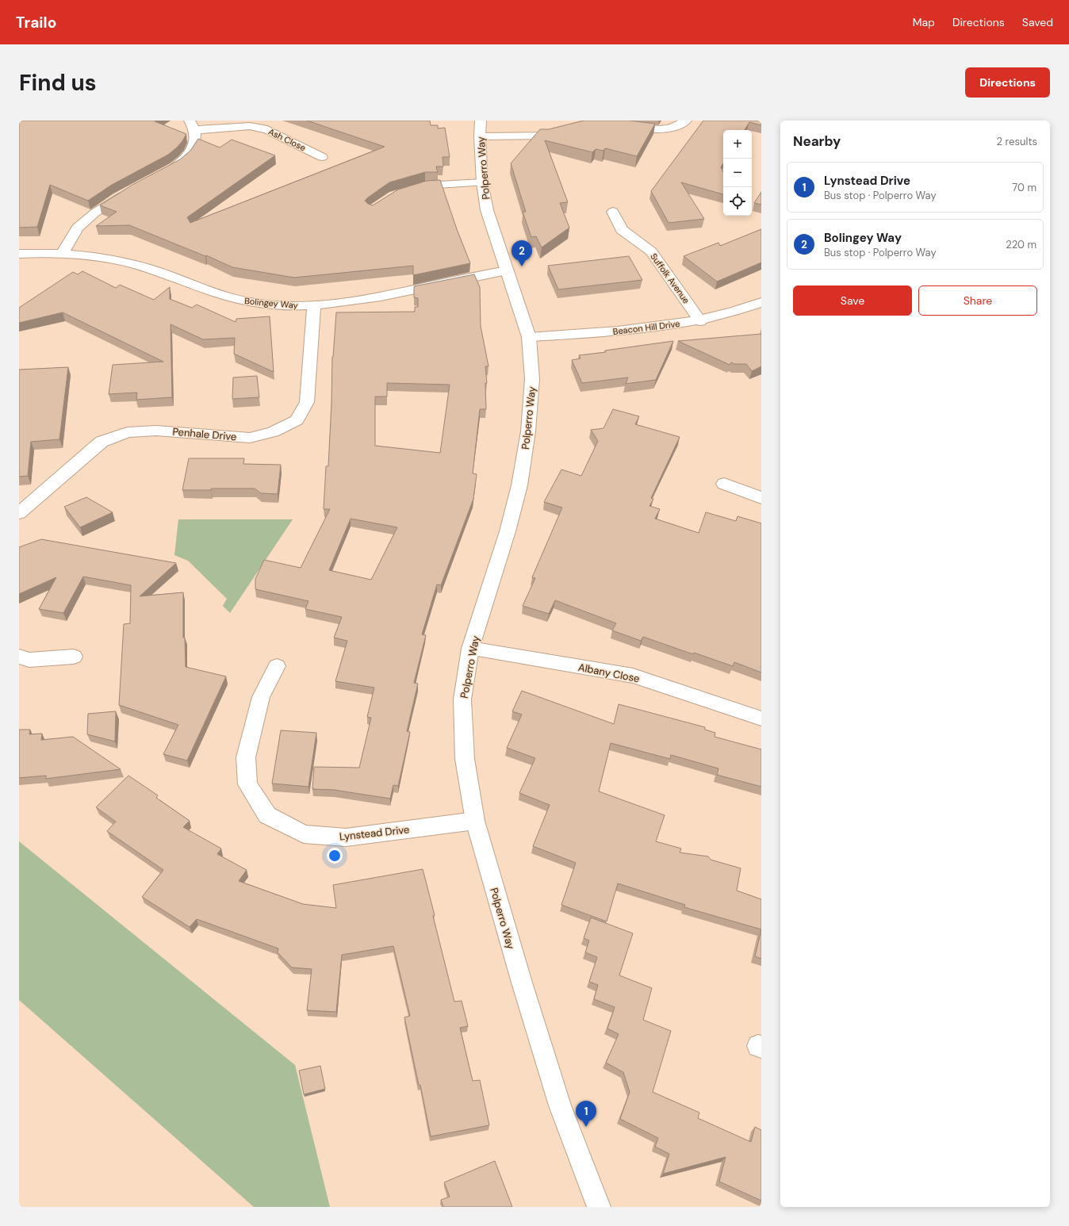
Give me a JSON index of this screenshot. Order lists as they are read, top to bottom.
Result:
{
  "streets": {
    "street": [
      "Ash Close",
      "Polperro Way",
      "Suffolk Avenue",
      "Bolingey Way",
      "Beacon Hill Drive",
      "Penhale Drive",
      "Albany Close",
      "Lynstead Drive"
    ]
  },
  "crossings": [
    ["Polperro Way", "Bolingey Way"],
    ["Polperro Way", "Beacon Hill Drive"],
    ["Polperro Way", "Albany Close"],
    ["Polperro Way", "Lynstead Drive"],
    ["Suffolk Avenue", "Beacon Hill Drive"],
    ["Bolingey Way", "Penhale Drive"]
  ],
  "page": {
    "header": "Trailo",
    "nav": ["Map", "Directions", "Saved"],
    "buttons": [
      "Directions",
      ["Save", "Share"]
    ],
    "title": "Find us",
    "heading": ["Nearby", "2 results"],
    "map_buttons": ["+", "−"],
    "list": [
      {
        "mark": "1",
        "name": "Lynstead Drive",
        "note": "Bus stop · Polperro Way",
        "value": "70 m"
      },
      {
        "mark": "2",
        "name": "Bolingey Way",
        "note": "Bus stop · Polperro Way",
        "value": "220 m"
      }
    ],
    "pins": ["2", "1"]
  }
}
